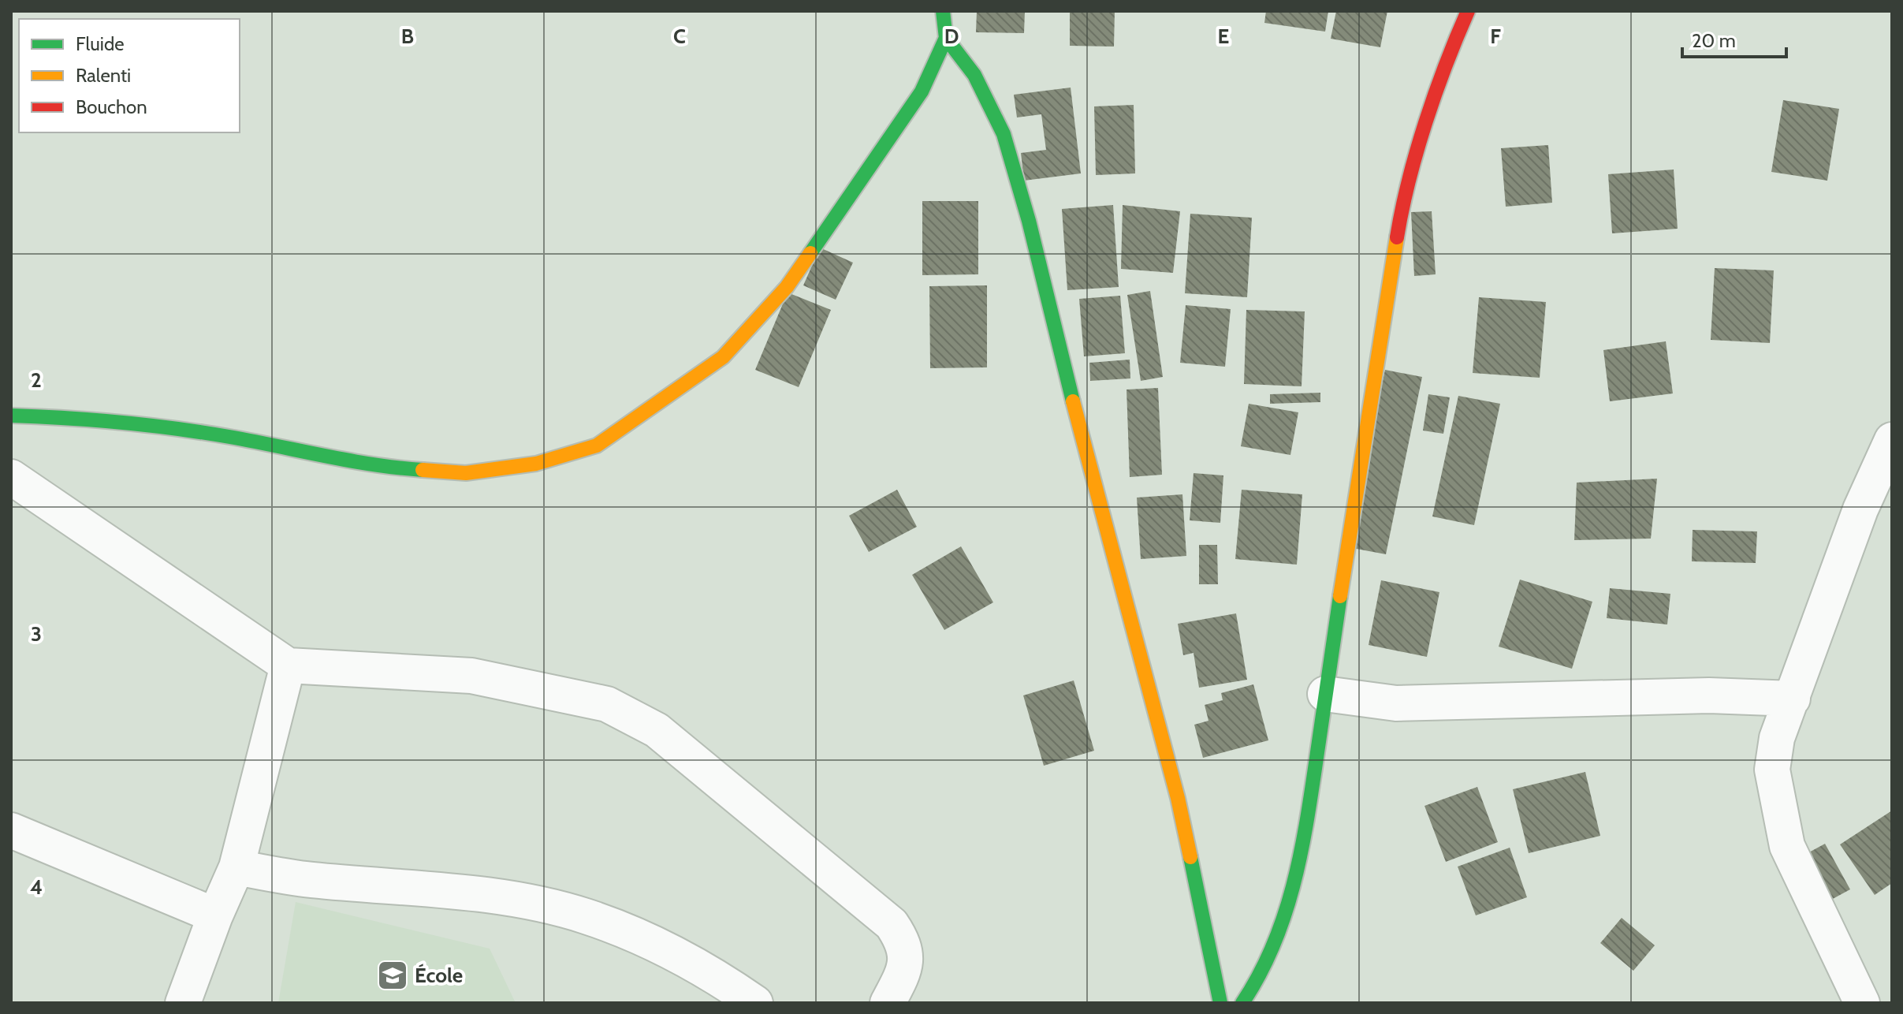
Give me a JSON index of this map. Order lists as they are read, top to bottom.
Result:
{
  "places": {
    "school or university": ["École"]
  },
  "legend": ["Fluide", "Ralenti", "Bouchon"],
  "scale_bar": "20 m",
  "grid": {
    "columns": [
      "B",
      "C",
      "D",
      "E",
      "F"
    ],
    "rows": ["2", "3", "4"]
  }
}
